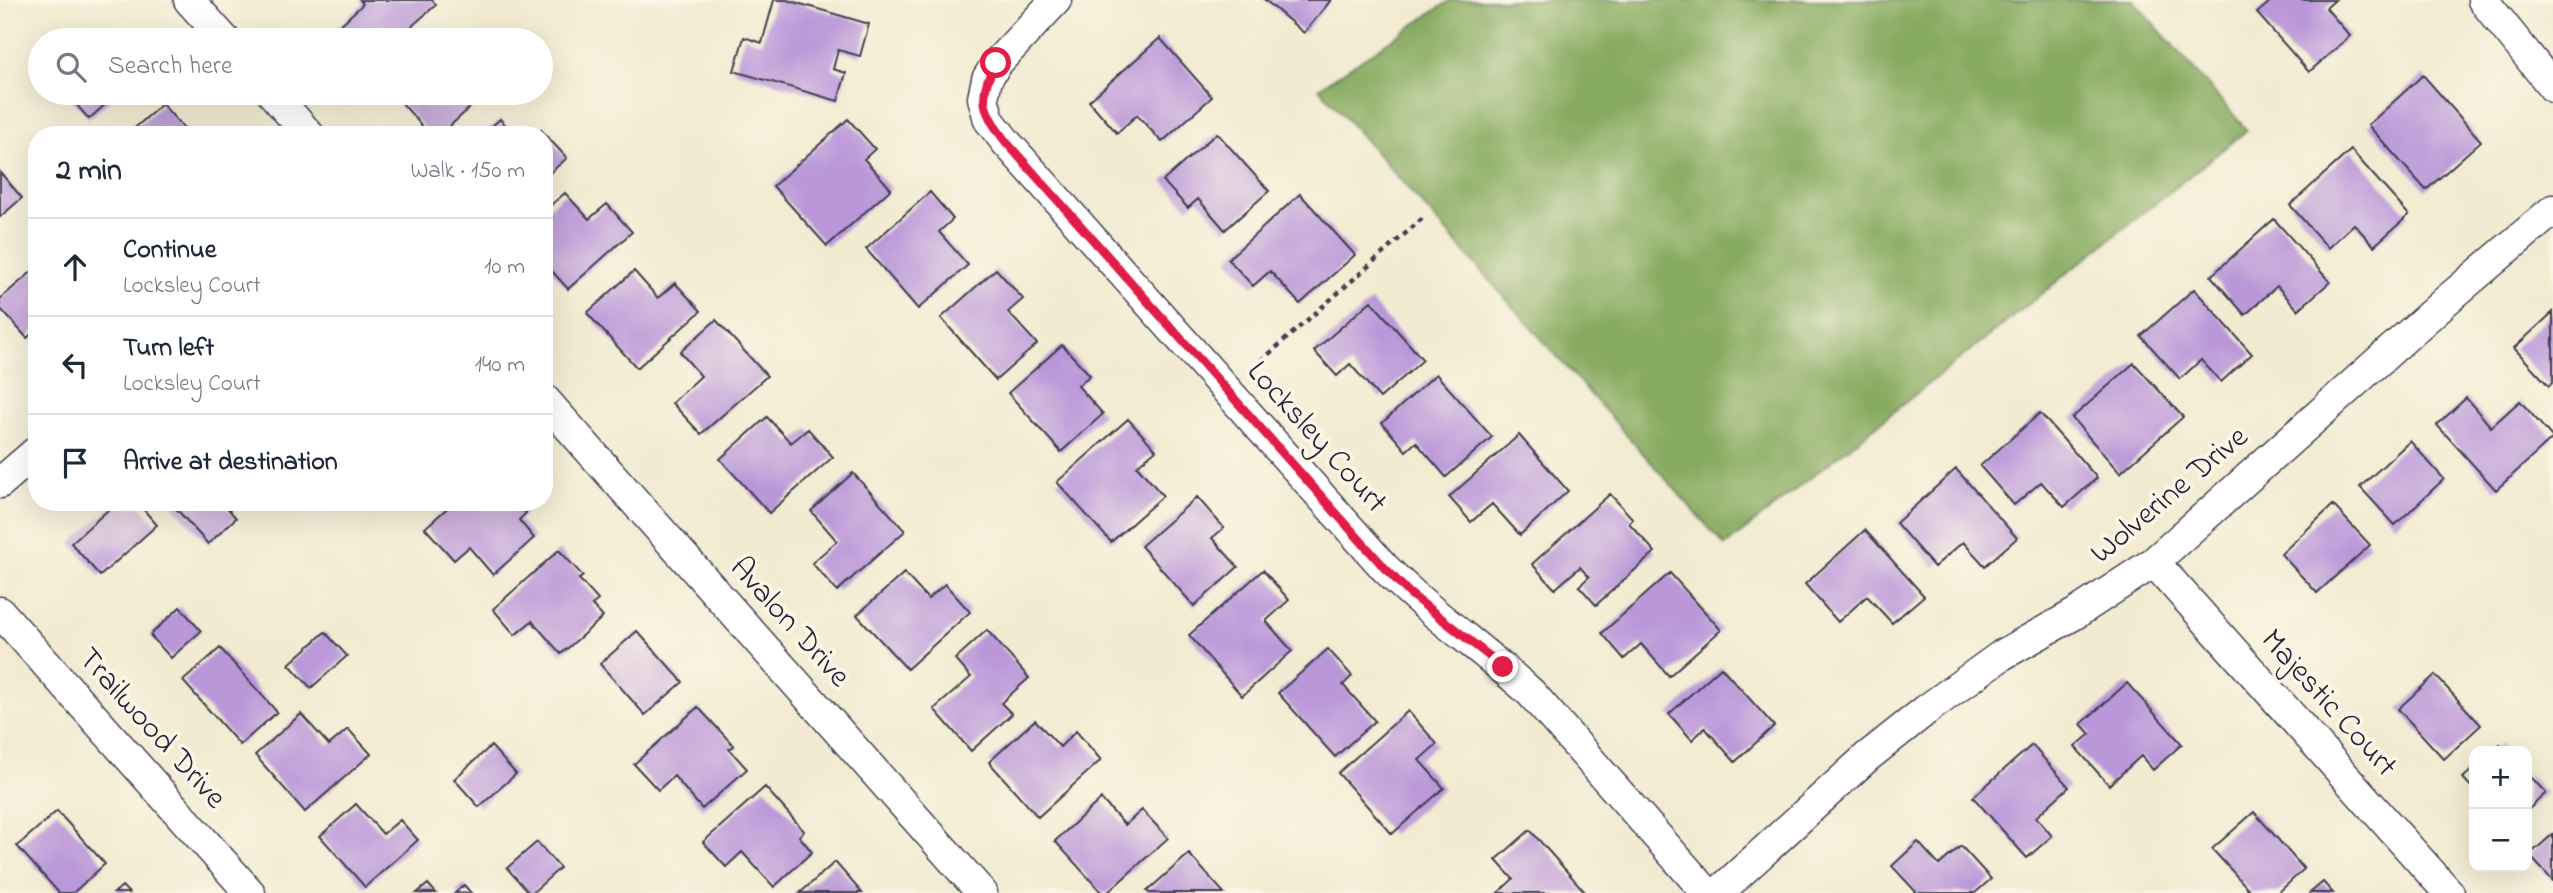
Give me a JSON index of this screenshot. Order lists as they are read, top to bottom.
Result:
{
  "streets": {
    "street": [
      "Locksley Court",
      "Wolverine Drive",
      "Avalon Drive",
      "Majestic Court",
      "Trailwood Drive"
    ]
  },
  "crossings": [
    ["Wolverine Drive", "Majestic Court"]
  ],
  "page": {
    "search": "Search here",
    "heading": ["2 min", "Walk · 150 m"],
    "list": [
      ["Continue", "Locksley Court", "10 m"],
      ["Turn left", "Locksley Court", "140 m"],
      "Arrive at destination"
    ],
    "map_buttons": ["+", "−"]
  }
}
